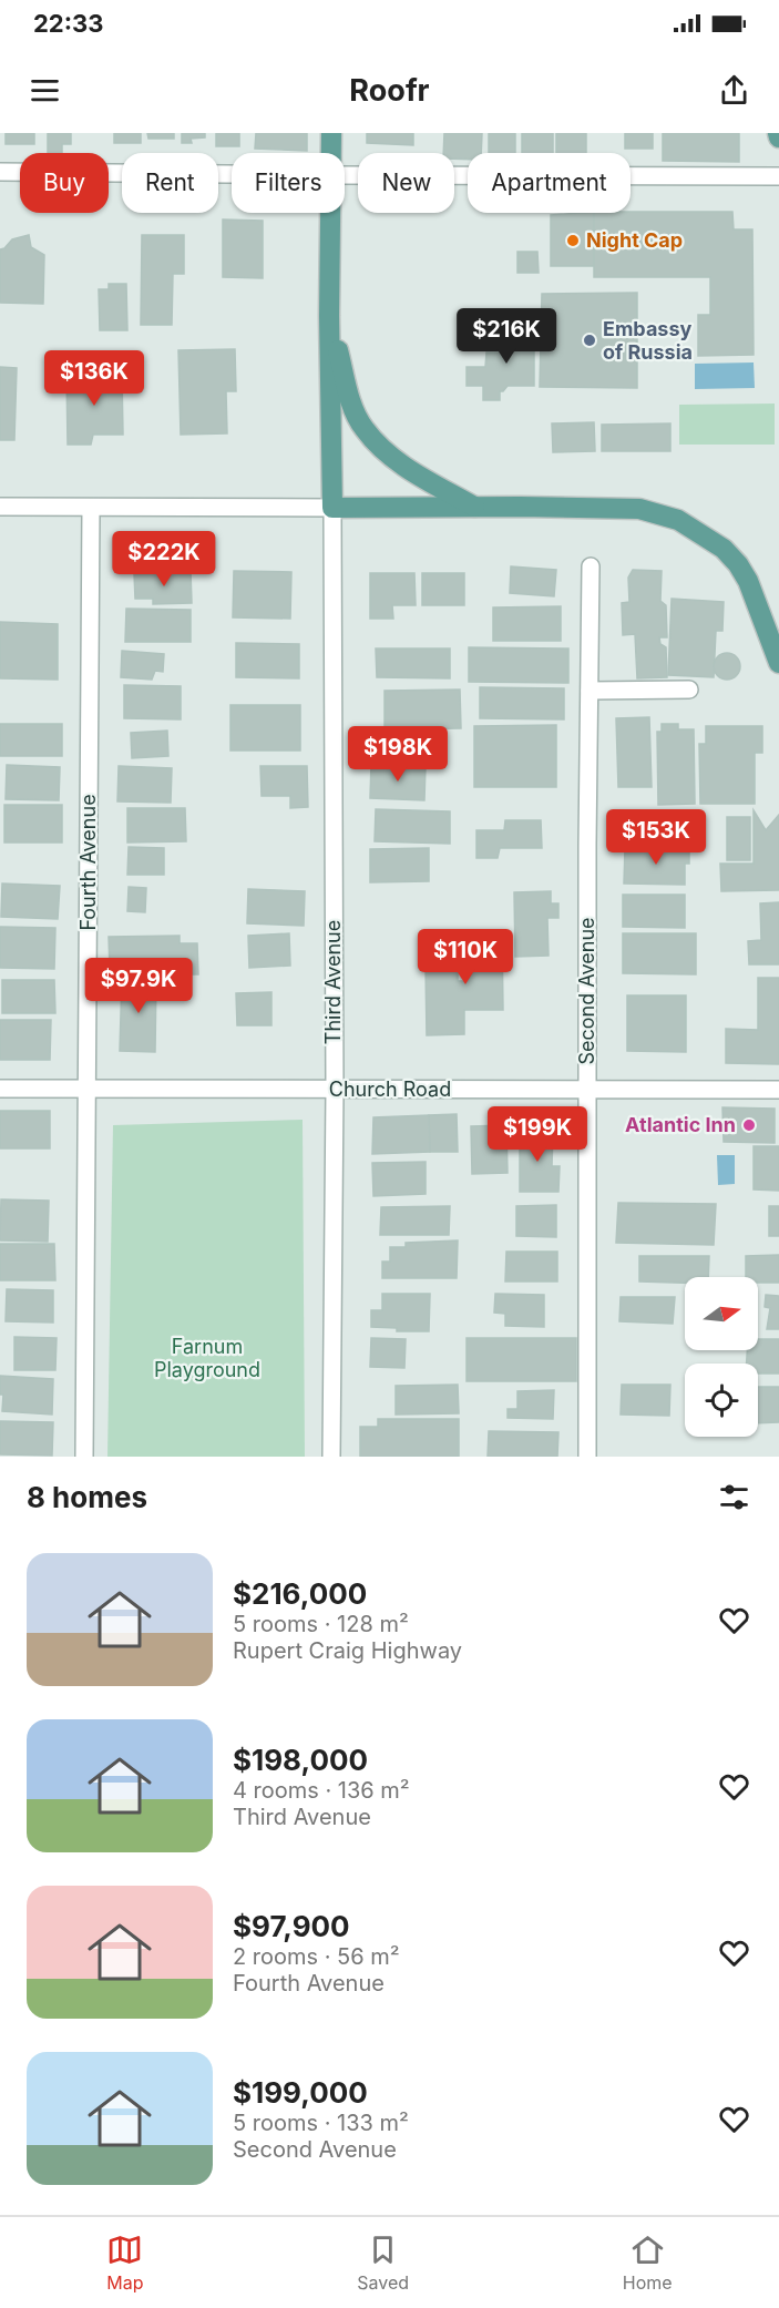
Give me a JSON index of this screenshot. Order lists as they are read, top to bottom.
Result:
{
  "streets": {
    "street": [
      "Fourth Avenue",
      "Third Avenue",
      "Second Avenue",
      "Church Road"
    ]
  },
  "crossings": [
    ["Fourth Avenue", "Church Road"],
    ["Third Avenue", "Church Road"],
    ["Second Avenue", "Church Road"]
  ],
  "parks": ["Farnum Playground"],
  "places": ["Night Cap", "Embassy of Russia", "Atlantic Inn"],
  "north": "right",
  "page": {
    "status": "22:33",
    "header": "Roofr",
    "chip": [
      "Buy",
      "Rent",
      "Filters",
      "New",
      "Apartment"
    ],
    "price": [
      "$216K",
      "$136K",
      "$222K",
      "$198K",
      "$153K",
      "$110K",
      "$97.9K",
      "$199K"
    ],
    "heading": "8 homes",
    "list": [
      {
        "name": "$216,000",
        "note": "5 rooms · 128 m² · Rupert Craig Highway"
      },
      {
        "name": "$198,000",
        "note": "4 rooms · 136 m² · Third Avenue"
      },
      {
        "name": "$97,900",
        "note": "2 rooms · 56 m² · Fourth Avenue"
      },
      {
        "name": "$199,000",
        "note": "5 rooms · 133 m² · Second Avenue"
      }
    ],
    "tabs": ["Map", "Saved", "Home"]
  }
}
